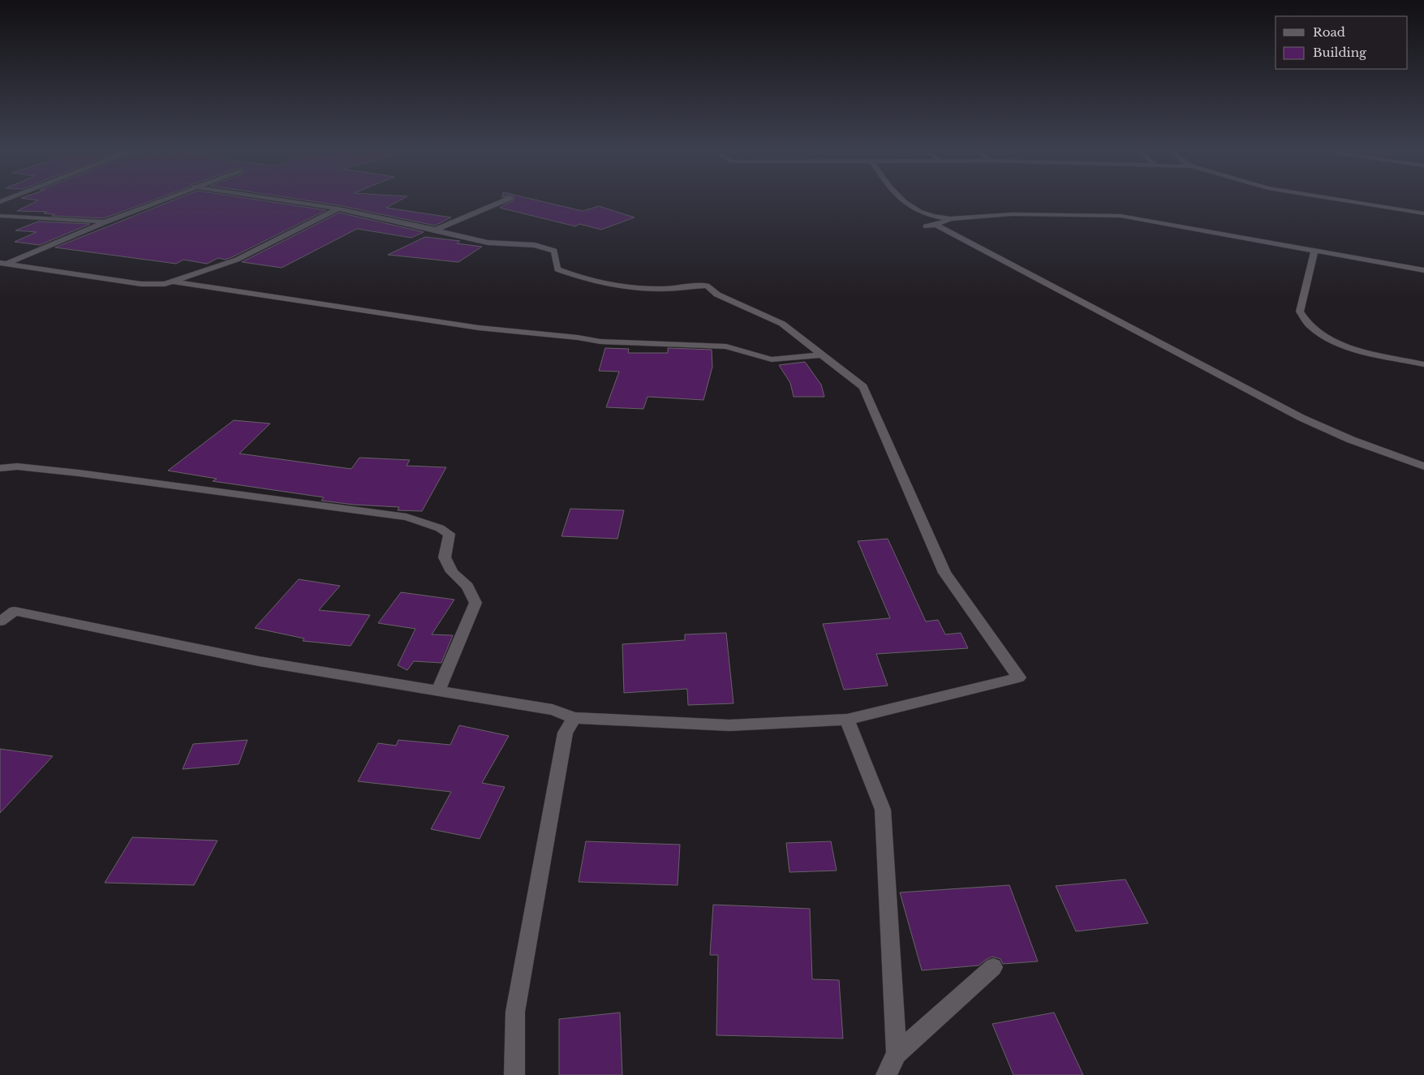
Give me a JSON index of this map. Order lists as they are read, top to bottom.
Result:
{
  "legend": ["Road", "Building"]
}
